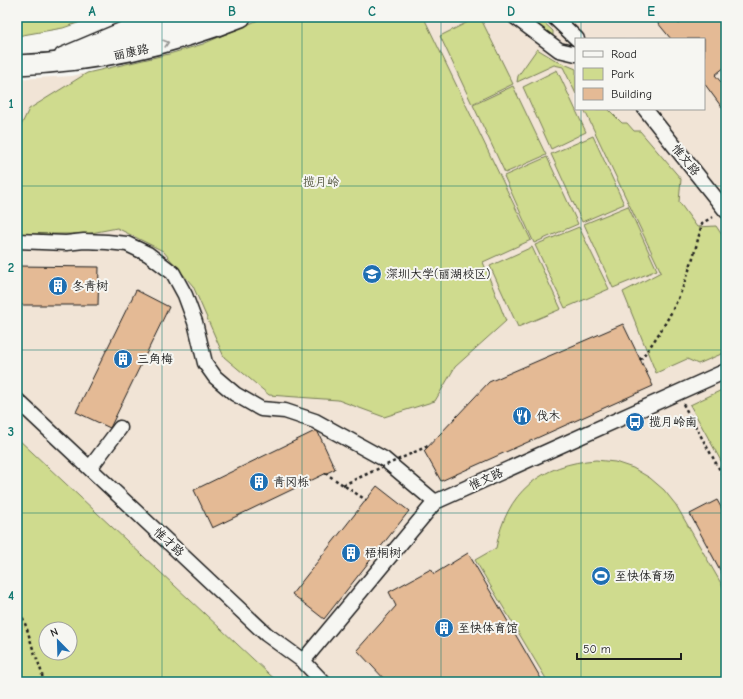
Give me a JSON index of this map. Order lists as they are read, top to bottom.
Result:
{
  "streets": {
    "street": ["丽康路", "惟文路", "惟才路"]
  },
  "crossings": [
    ["惟文路", "惟才路"]
  ],
  "parks": ["揽月岭"],
  "places": {
    "school or university": ["深圳大学(丽湖校区)"],
    "building": [
      "冬青树",
      "三角梅",
      "青冈栎",
      "梧桐树",
      "至快体育馆"
    ],
    "restaurant": ["伐木"],
    "bus stop": ["揽月岭南"],
    "sports": ["至快体育场"]
  },
  "legend": ["Road", "Park", "Building"],
  "scale_bar": "50 m",
  "north": "top left",
  "grid": {
    "columns": [
      "A",
      "B",
      "C",
      "D",
      "E"
    ],
    "rows": [
      "1",
      "2",
      "3",
      "4"
    ]
  }
}
